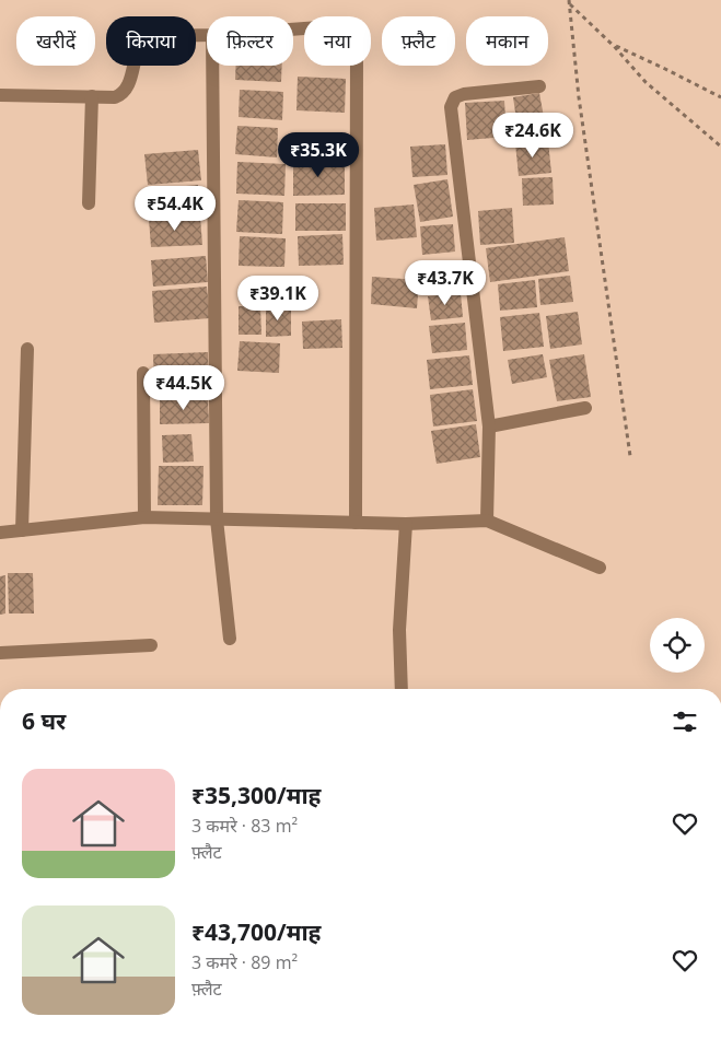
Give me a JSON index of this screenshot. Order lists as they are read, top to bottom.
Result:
{
  "page": {
    "chip": [
      "खरीदें",
      "किराया",
      "फ़िल्टर",
      "नया",
      "फ़्लैट",
      "मकान"
    ],
    "price": [
      "₹24.6K",
      "₹35.3K",
      "₹54.4K",
      "₹43.7K",
      "₹39.1K",
      "₹44.5K"
    ],
    "heading": "6 घर",
    "list": [
      {
        "name": "₹35,300/माह",
        "note": "3 कमरे · 83 m² · फ़्लैट"
      },
      {
        "name": "₹43,700/माह",
        "note": "3 कमरे · 89 m² · फ़्लैट"
      }
    ]
  }
}
